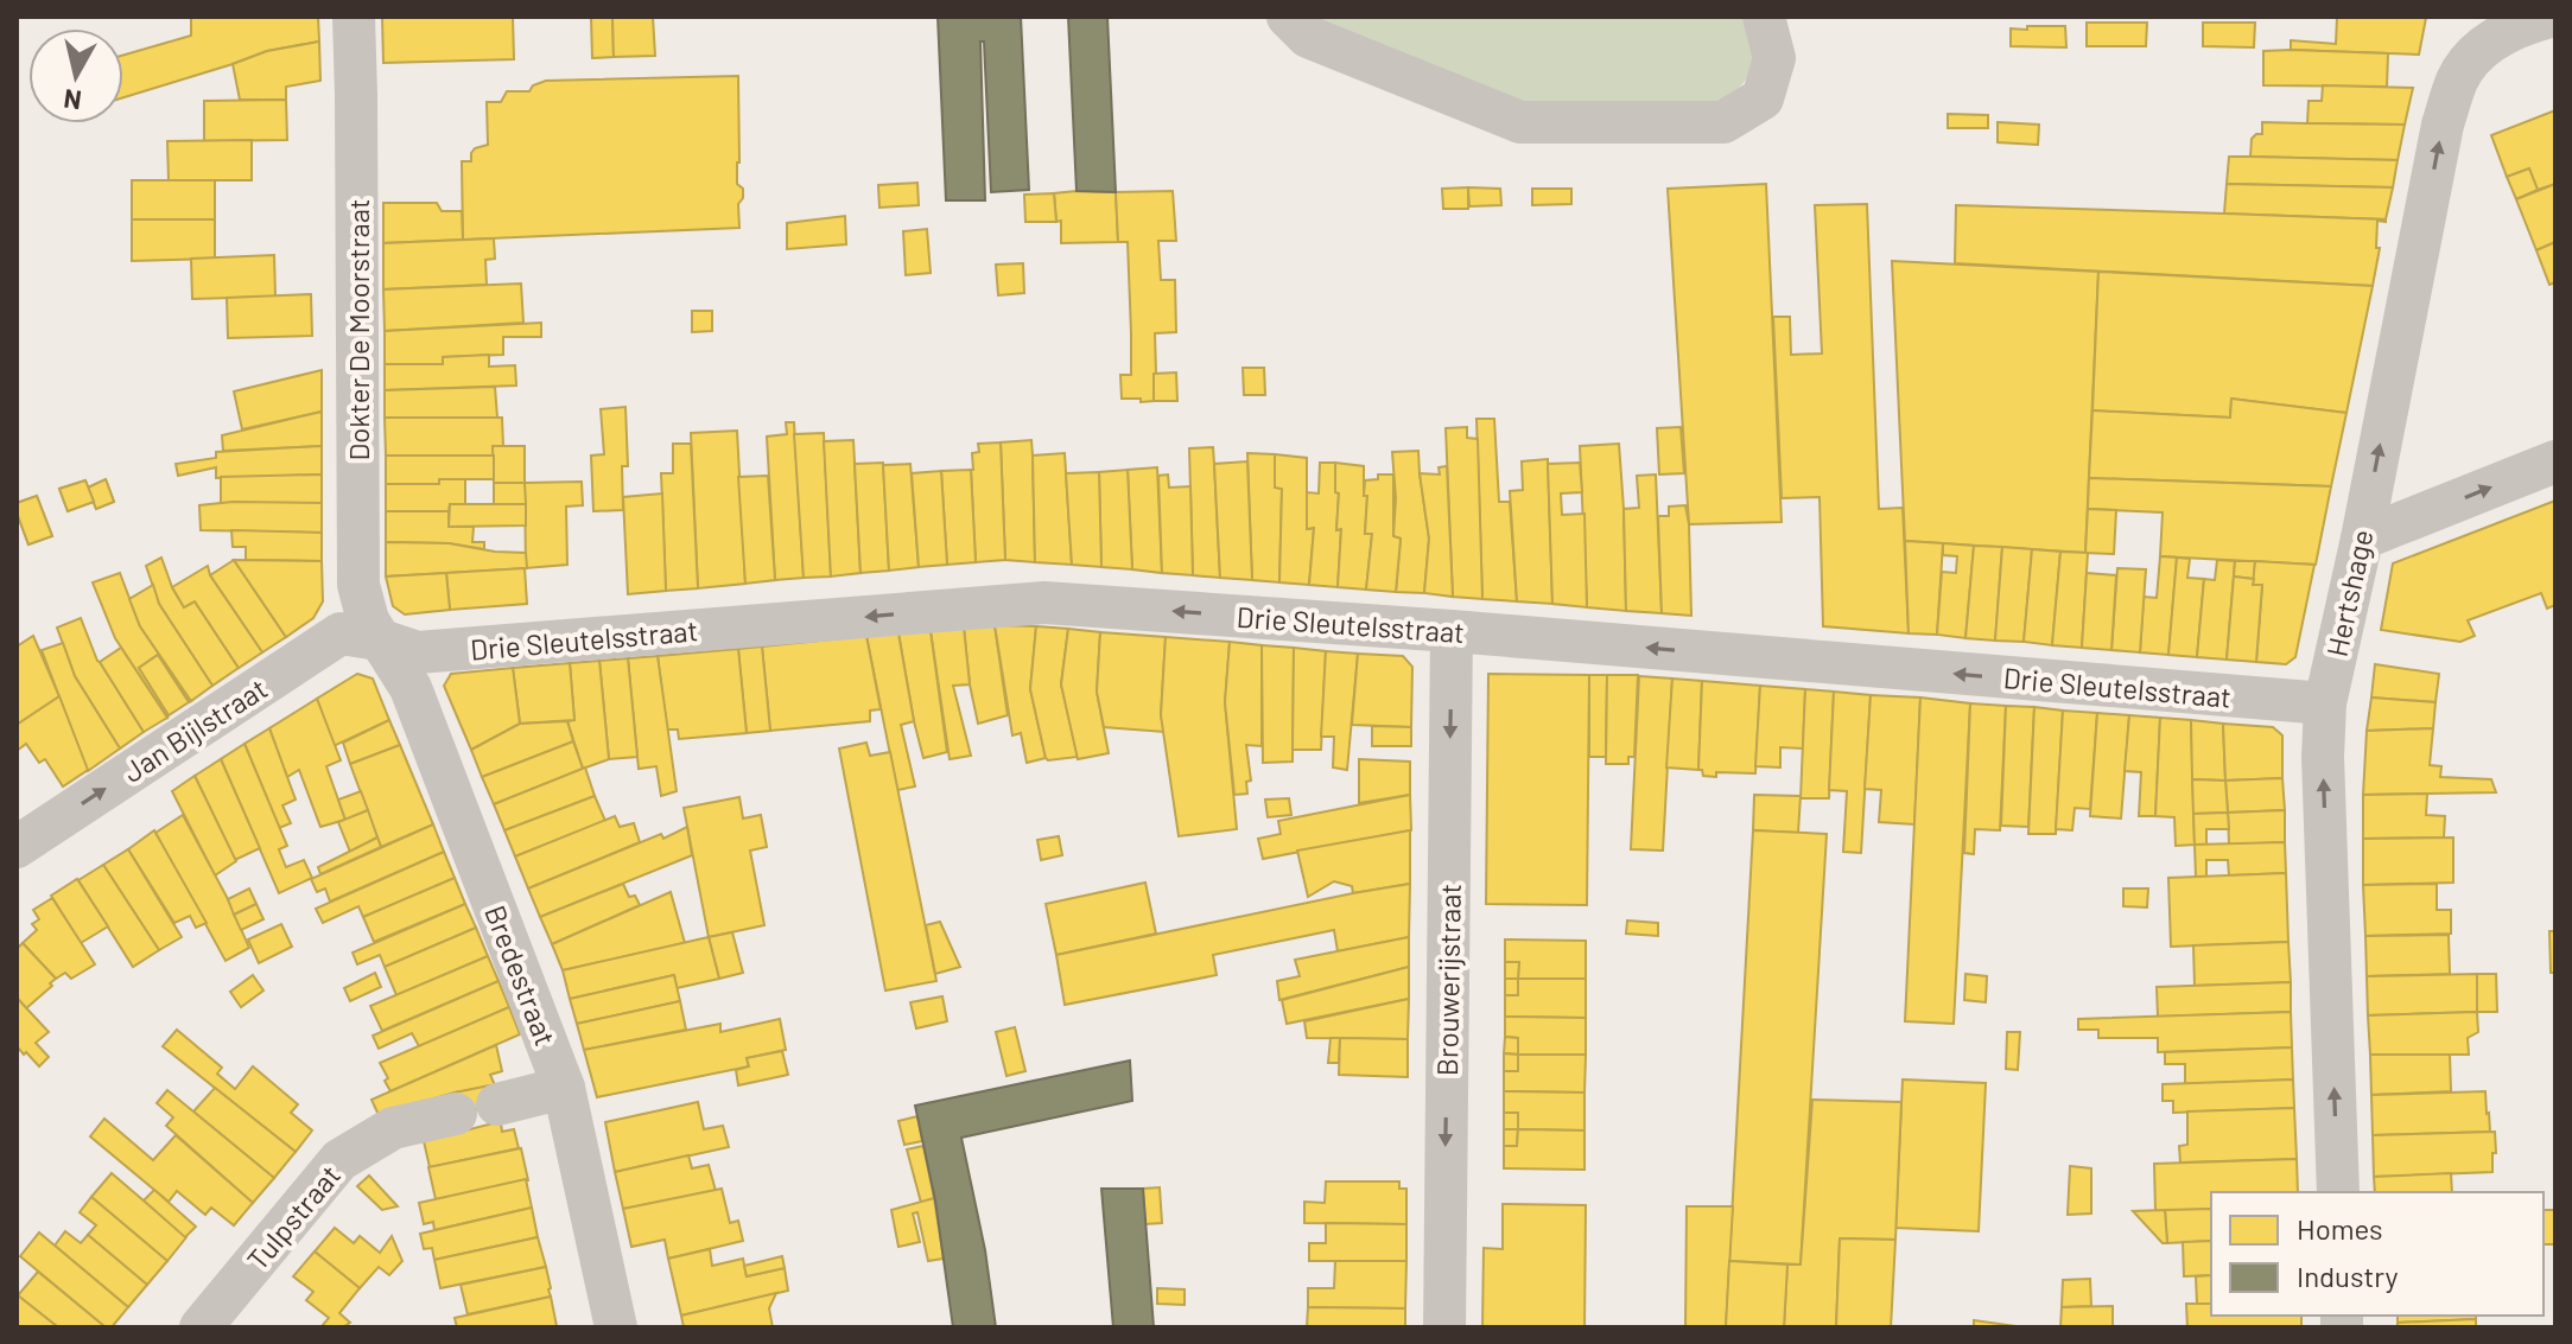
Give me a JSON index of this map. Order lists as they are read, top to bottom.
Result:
{
  "streets": {
    "street": [
      "Dokter De Moorstraat",
      "Hertshage",
      "Drie Sleutelsstraat",
      "Jan Bijlstraat",
      "Bredestraat",
      "Brouwerijstraat",
      "Tulpstraat"
    ]
  },
  "crossings": [
    ["Dokter De Moorstraat", "Drie Sleutelsstraat"],
    ["Dokter De Moorstraat", "Jan Bijlstraat"],
    ["Dokter De Moorstraat", "Bredestraat"],
    ["Hertshage", "Drie Sleutelsstraat"],
    ["Drie Sleutelsstraat", "Jan Bijlstraat"],
    ["Drie Sleutelsstraat", "Bredestraat"],
    ["Drie Sleutelsstraat", "Brouwerijstraat"],
    ["Jan Bijlstraat", "Bredestraat"],
    ["Bredestraat", "Tulpstraat"]
  ],
  "one_way": [
    "Hertshage",
    "Drie Sleutelsstraat",
    "Jan Bijlstraat",
    "Brouwerijstraat"
  ],
  "legend": ["Homes", "Industry"],
  "north": "bottom"
}
